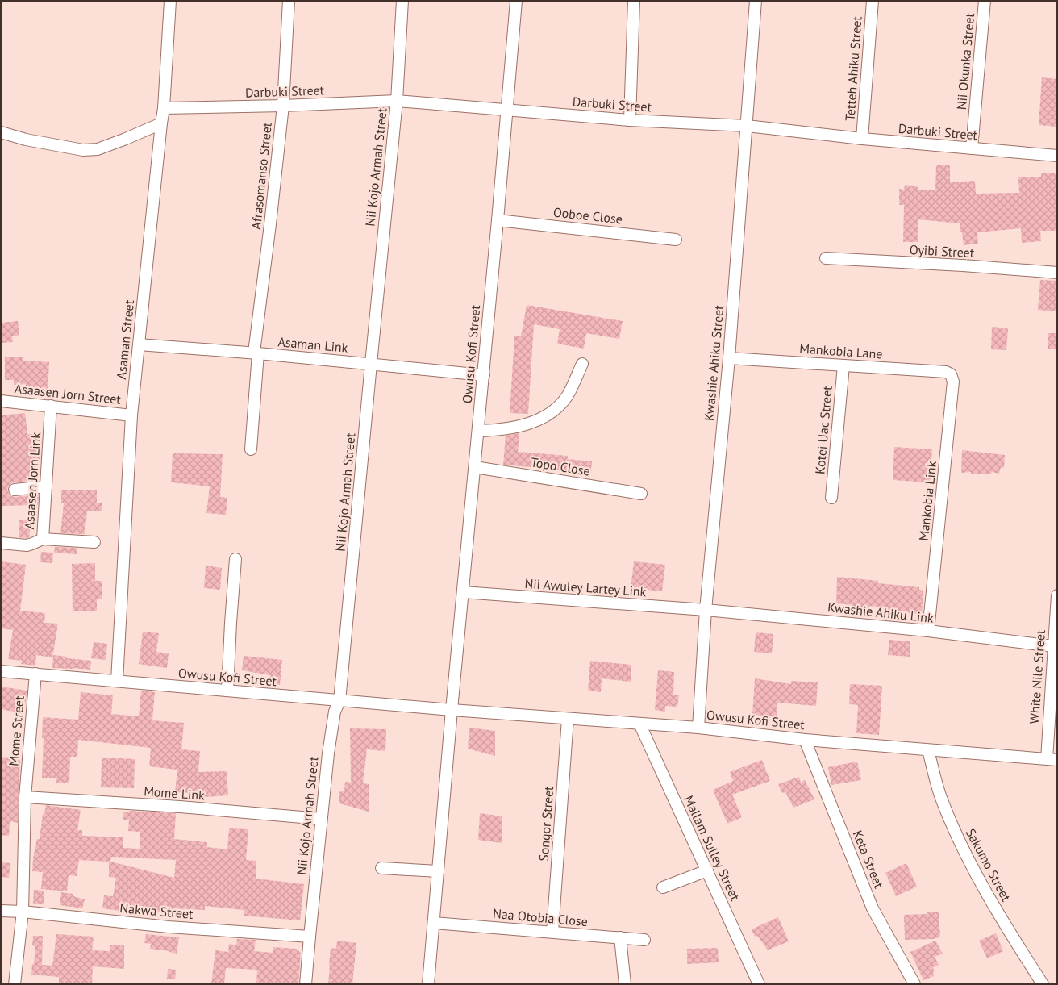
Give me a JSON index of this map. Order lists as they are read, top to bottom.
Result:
{
  "streets": {
    "street": [
      "Nii Okunka Street",
      "Tetteh Ahiku Street",
      "Darbuki Street",
      "Nii Kojo Armah Street",
      "Afrasomanso Street",
      "Ooboe Close",
      "Oyibi Street",
      "Asaman Street",
      "Asaman Link",
      "Mankobia Lane",
      "Owusu Kofi Street",
      "Kwashie Ahiku Street",
      "Asaasen Jorn Street",
      "Kotei Uac Street",
      "Topo Close",
      "Asaasen Jorn Link",
      "Mankobia Link",
      "Nii Awuley Lartey Link",
      "Kwashie Ahiku Link",
      "White Nile Street",
      "Mome Street",
      "Mome Link",
      "Songor Street",
      "Mallam Sulley Street",
      "Keta Street",
      "Sakumo Street",
      "Nakwa Street",
      "Naa Otobia Close"
    ]
  },
  "crossings": [
    ["Nii Okunka Street", "Darbuki Street"],
    ["Tetteh Ahiku Street", "Darbuki Street"],
    ["Darbuki Street", "Nii Kojo Armah Street"],
    ["Darbuki Street", "Afrasomanso Street"],
    ["Darbuki Street", "Asaman Street"],
    ["Darbuki Street", "Owusu Kofi Street"],
    ["Darbuki Street", "Kwashie Ahiku Street"],
    ["Nii Kojo Armah Street", "Asaman Link"],
    ["Nii Kojo Armah Street", "Owusu Kofi Street"],
    ["Nii Kojo Armah Street", "Mome Link"],
    ["Nii Kojo Armah Street", "Nakwa Street"],
    ["Afrasomanso Street", "Asaman Link"],
    ["Ooboe Close", "Owusu Kofi Street"],
    ["Asaman Street", "Asaman Link"],
    ["Asaman Street", "Owusu Kofi Street"],
    ["Asaman Street", "Asaasen Jorn Street"],
    ["Asaman Link", "Owusu Kofi Street"],
    ["Mankobia Lane", "Kwashie Ahiku Street"],
    ["Mankobia Lane", "Kotei Uac Street"],
    ["Mankobia Lane", "Mankobia Link"],
    ["Owusu Kofi Street", "Kwashie Ahiku Street"],
    ["Owusu Kofi Street", "Topo Close"],
    ["Owusu Kofi Street", "Nii Awuley Lartey Link"],
    ["Owusu Kofi Street", "White Nile Street"],
    ["Owusu Kofi Street", "Mome Street"],
    ["Owusu Kofi Street", "Songor Street"],
    ["Owusu Kofi Street", "Mallam Sulley Street"],
    ["Owusu Kofi Street", "Keta Street"],
    ["Owusu Kofi Street", "Sakumo Street"],
    ["Owusu Kofi Street", "Naa Otobia Close"],
    ["Kwashie Ahiku Street", "Nii Awuley Lartey Link"],
    ["Kwashie Ahiku Street", "Kwashie Ahiku Link"],
    ["Asaasen Jorn Street", "Asaasen Jorn Link"],
    ["Mankobia Link", "Kwashie Ahiku Link"],
    ["Nii Awuley Lartey Link", "Kwashie Ahiku Link"],
    ["Kwashie Ahiku Link", "White Nile Street"],
    ["Mome Street", "Mome Link"],
    ["Mome Street", "Nakwa Street"],
    ["Songor Street", "Naa Otobia Close"]
  ]
}
